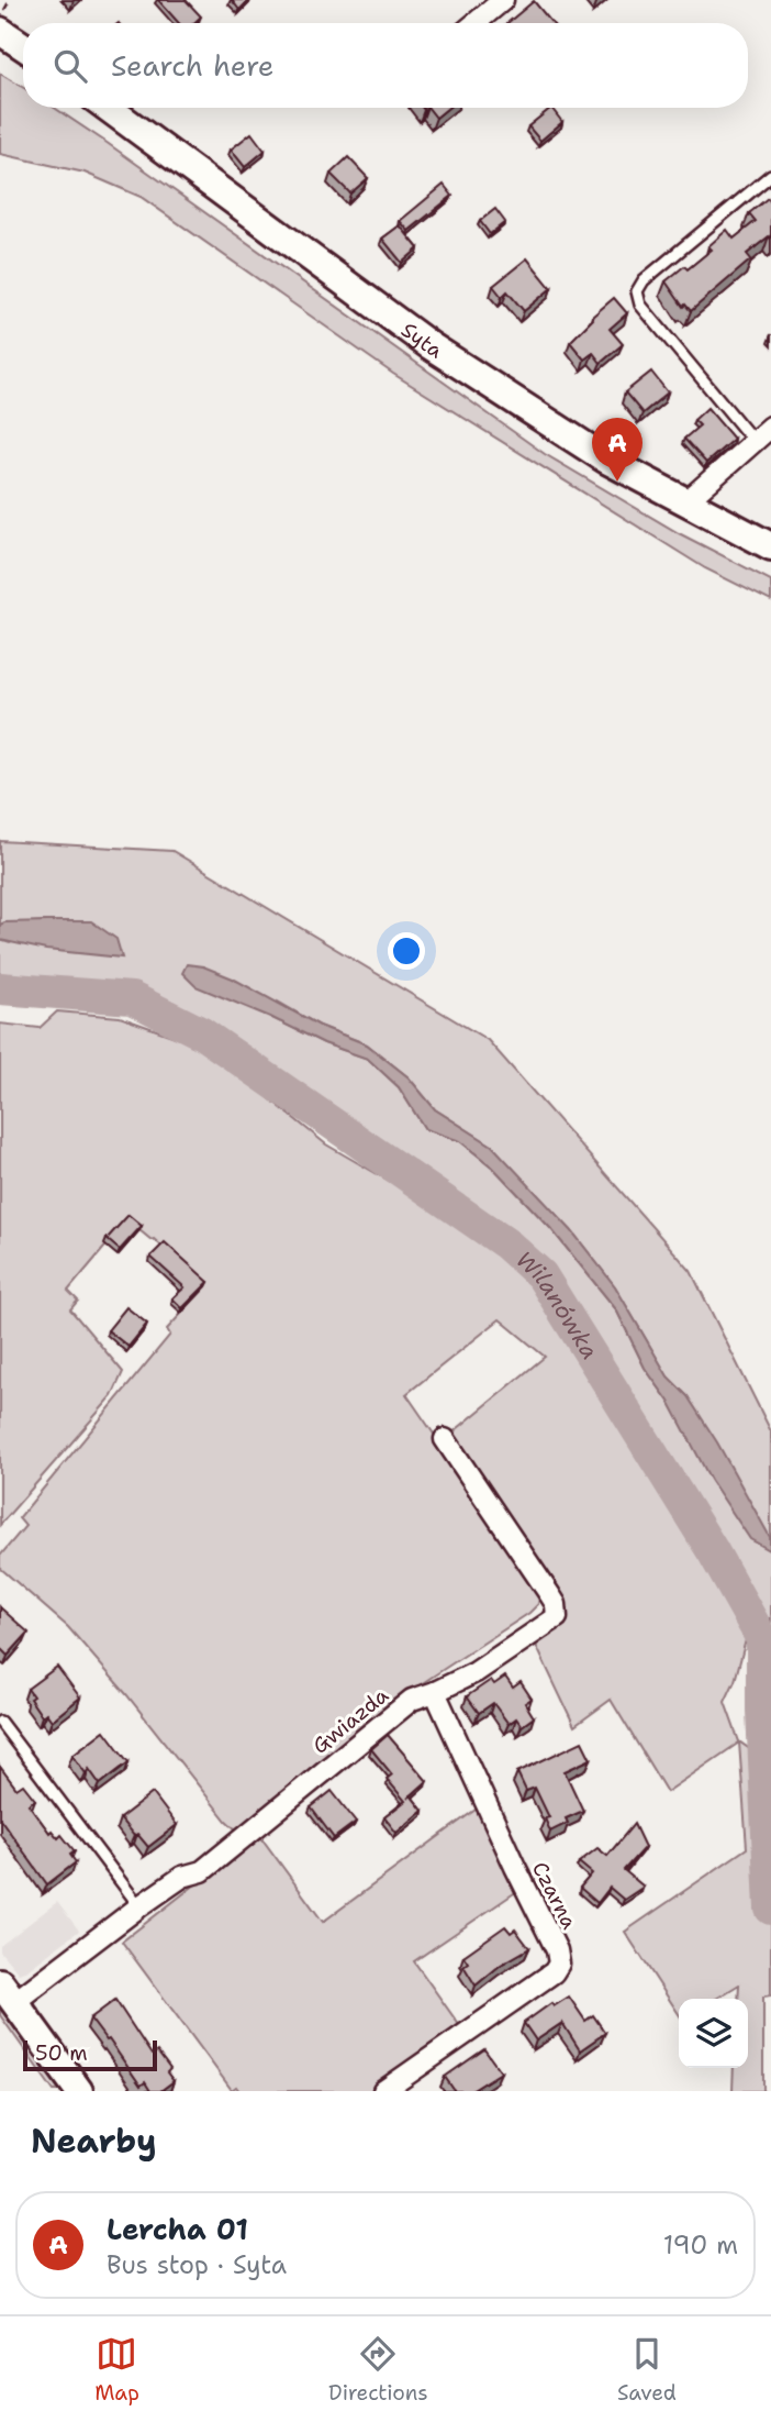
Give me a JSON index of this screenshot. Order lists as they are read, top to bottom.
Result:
{
  "streets": {
    "street": ["Syta", "Gwiazda", "Czarna"]
  },
  "crossings": [
    ["Gwiazda", "Czarna"]
  ],
  "water": ["Wilanówka"],
  "scale_bar": "50 m",
  "page": {
    "search": "Search here",
    "pins": "A",
    "scale": "50 m",
    "heading": "Nearby",
    "list": [
      {
        "mark": "A",
        "name": "Lercha 01",
        "note": "Bus stop · Syta",
        "value": "190 m"
      }
    ],
    "nav": ["Map", "Directions", "Saved"]
  }
}
